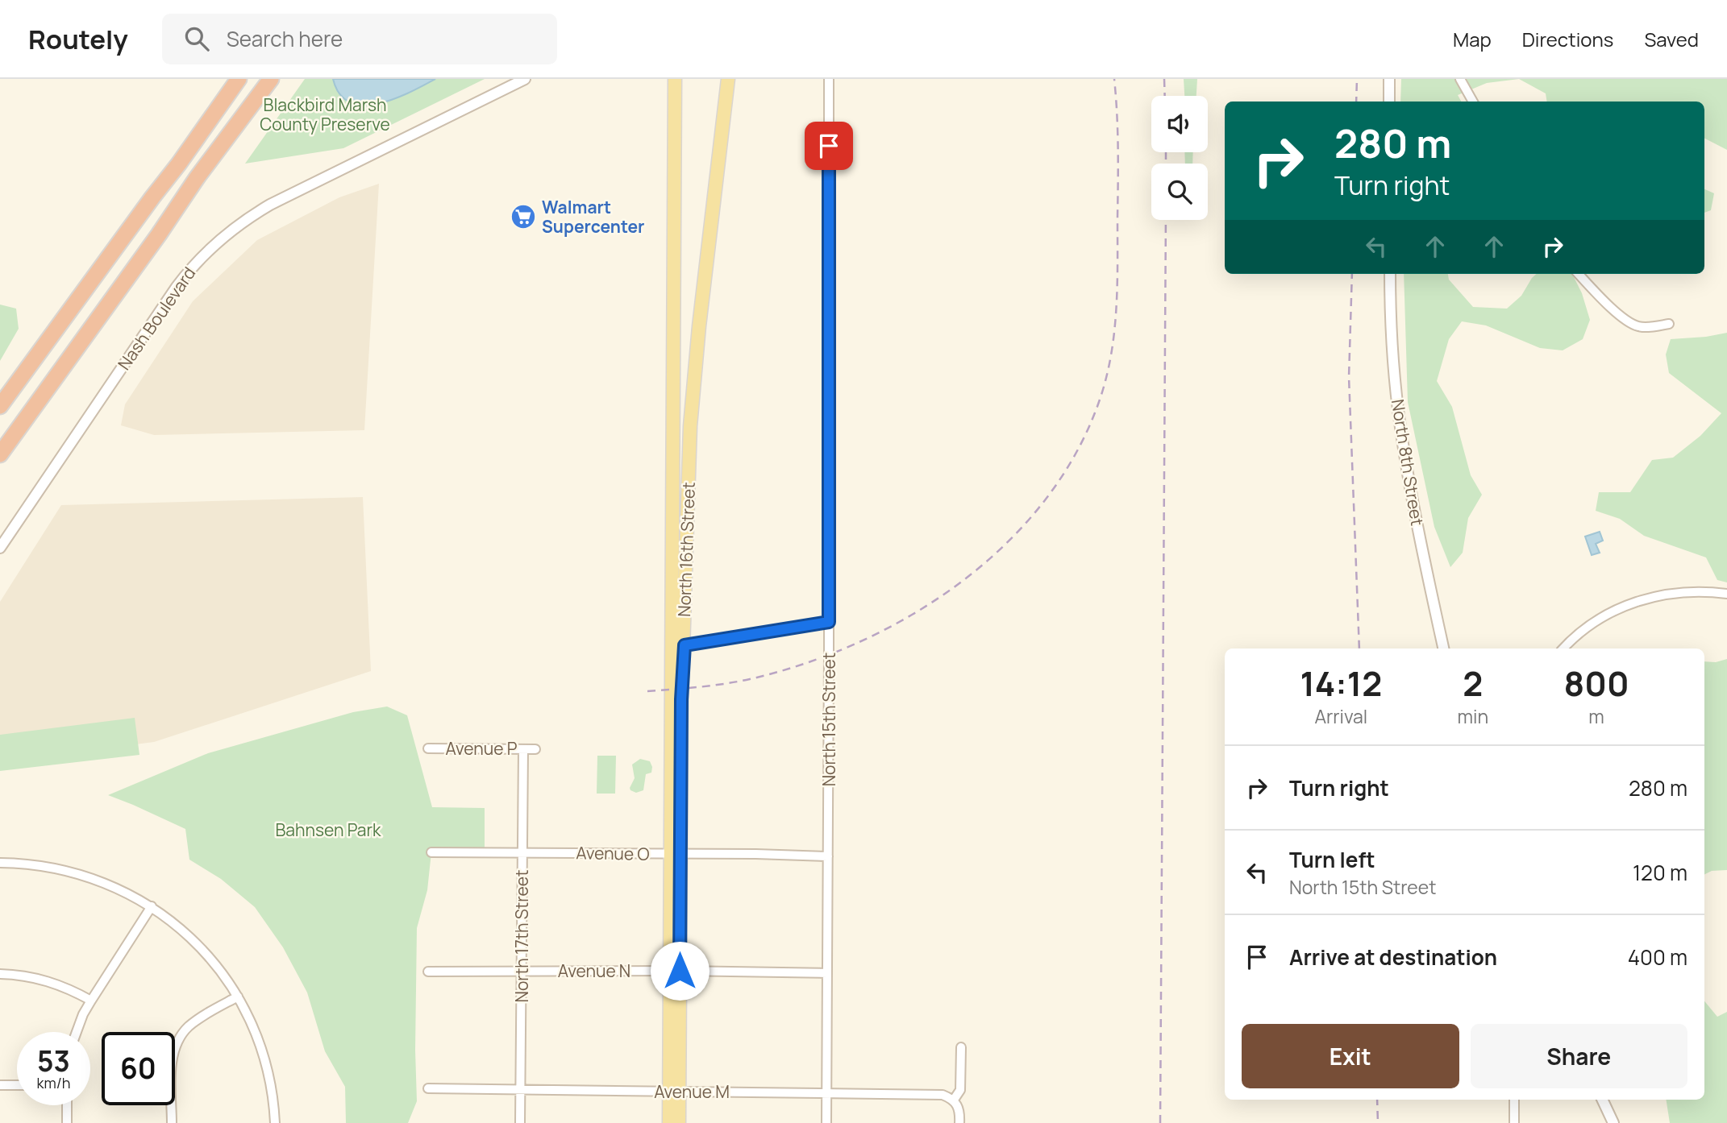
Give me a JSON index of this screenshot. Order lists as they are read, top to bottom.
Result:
{
  "streets": {
    "main road": ["North 16th Street"],
    "street": [
      "Nash Boulevard",
      "North 8th Street",
      "North 15th Street",
      "Avenue P",
      "Avenue O",
      "North 17th Street",
      "Avenue N",
      "Avenue M"
    ]
  },
  "crossings": [
    ["North 16th Street", "Avenue O"],
    ["North 16th Street", "Avenue N"],
    ["North 16th Street", "Avenue M"],
    ["North 15th Street", "Avenue O"],
    ["North 15th Street", "Avenue N"],
    ["North 15th Street", "Avenue M"],
    ["Avenue P", "North 17th Street"],
    ["Avenue O", "North 17th Street"],
    ["North 17th Street", "Avenue N"],
    ["North 17th Street", "Avenue M"]
  ],
  "parks": ["Blackbird Marsh County Preserve", "Bahnsen Park"],
  "places": {
    "supermarket": ["Walmart Supercenter"]
  },
  "page": {
    "header": "Routely",
    "search": "Search here",
    "nav": ["Map", "Directions", "Saved"],
    "turn": ["280 m", "Turn right"],
    "eta": [
      "14:12",
      "Arrival",
      "2",
      "min",
      "800",
      "m"
    ],
    "list": [
      {
        "name": "Turn right",
        "value": "280 m"
      },
      {
        "name": "Turn left",
        "note": "North 15th Street",
        "value": "120 m"
      },
      {
        "name": "Arrive at destination",
        "value": "400 m"
      }
    ],
    "buttons": ["Exit", "Share"],
    "speed": "53 km/h",
    "limit": "60"
  }
}
